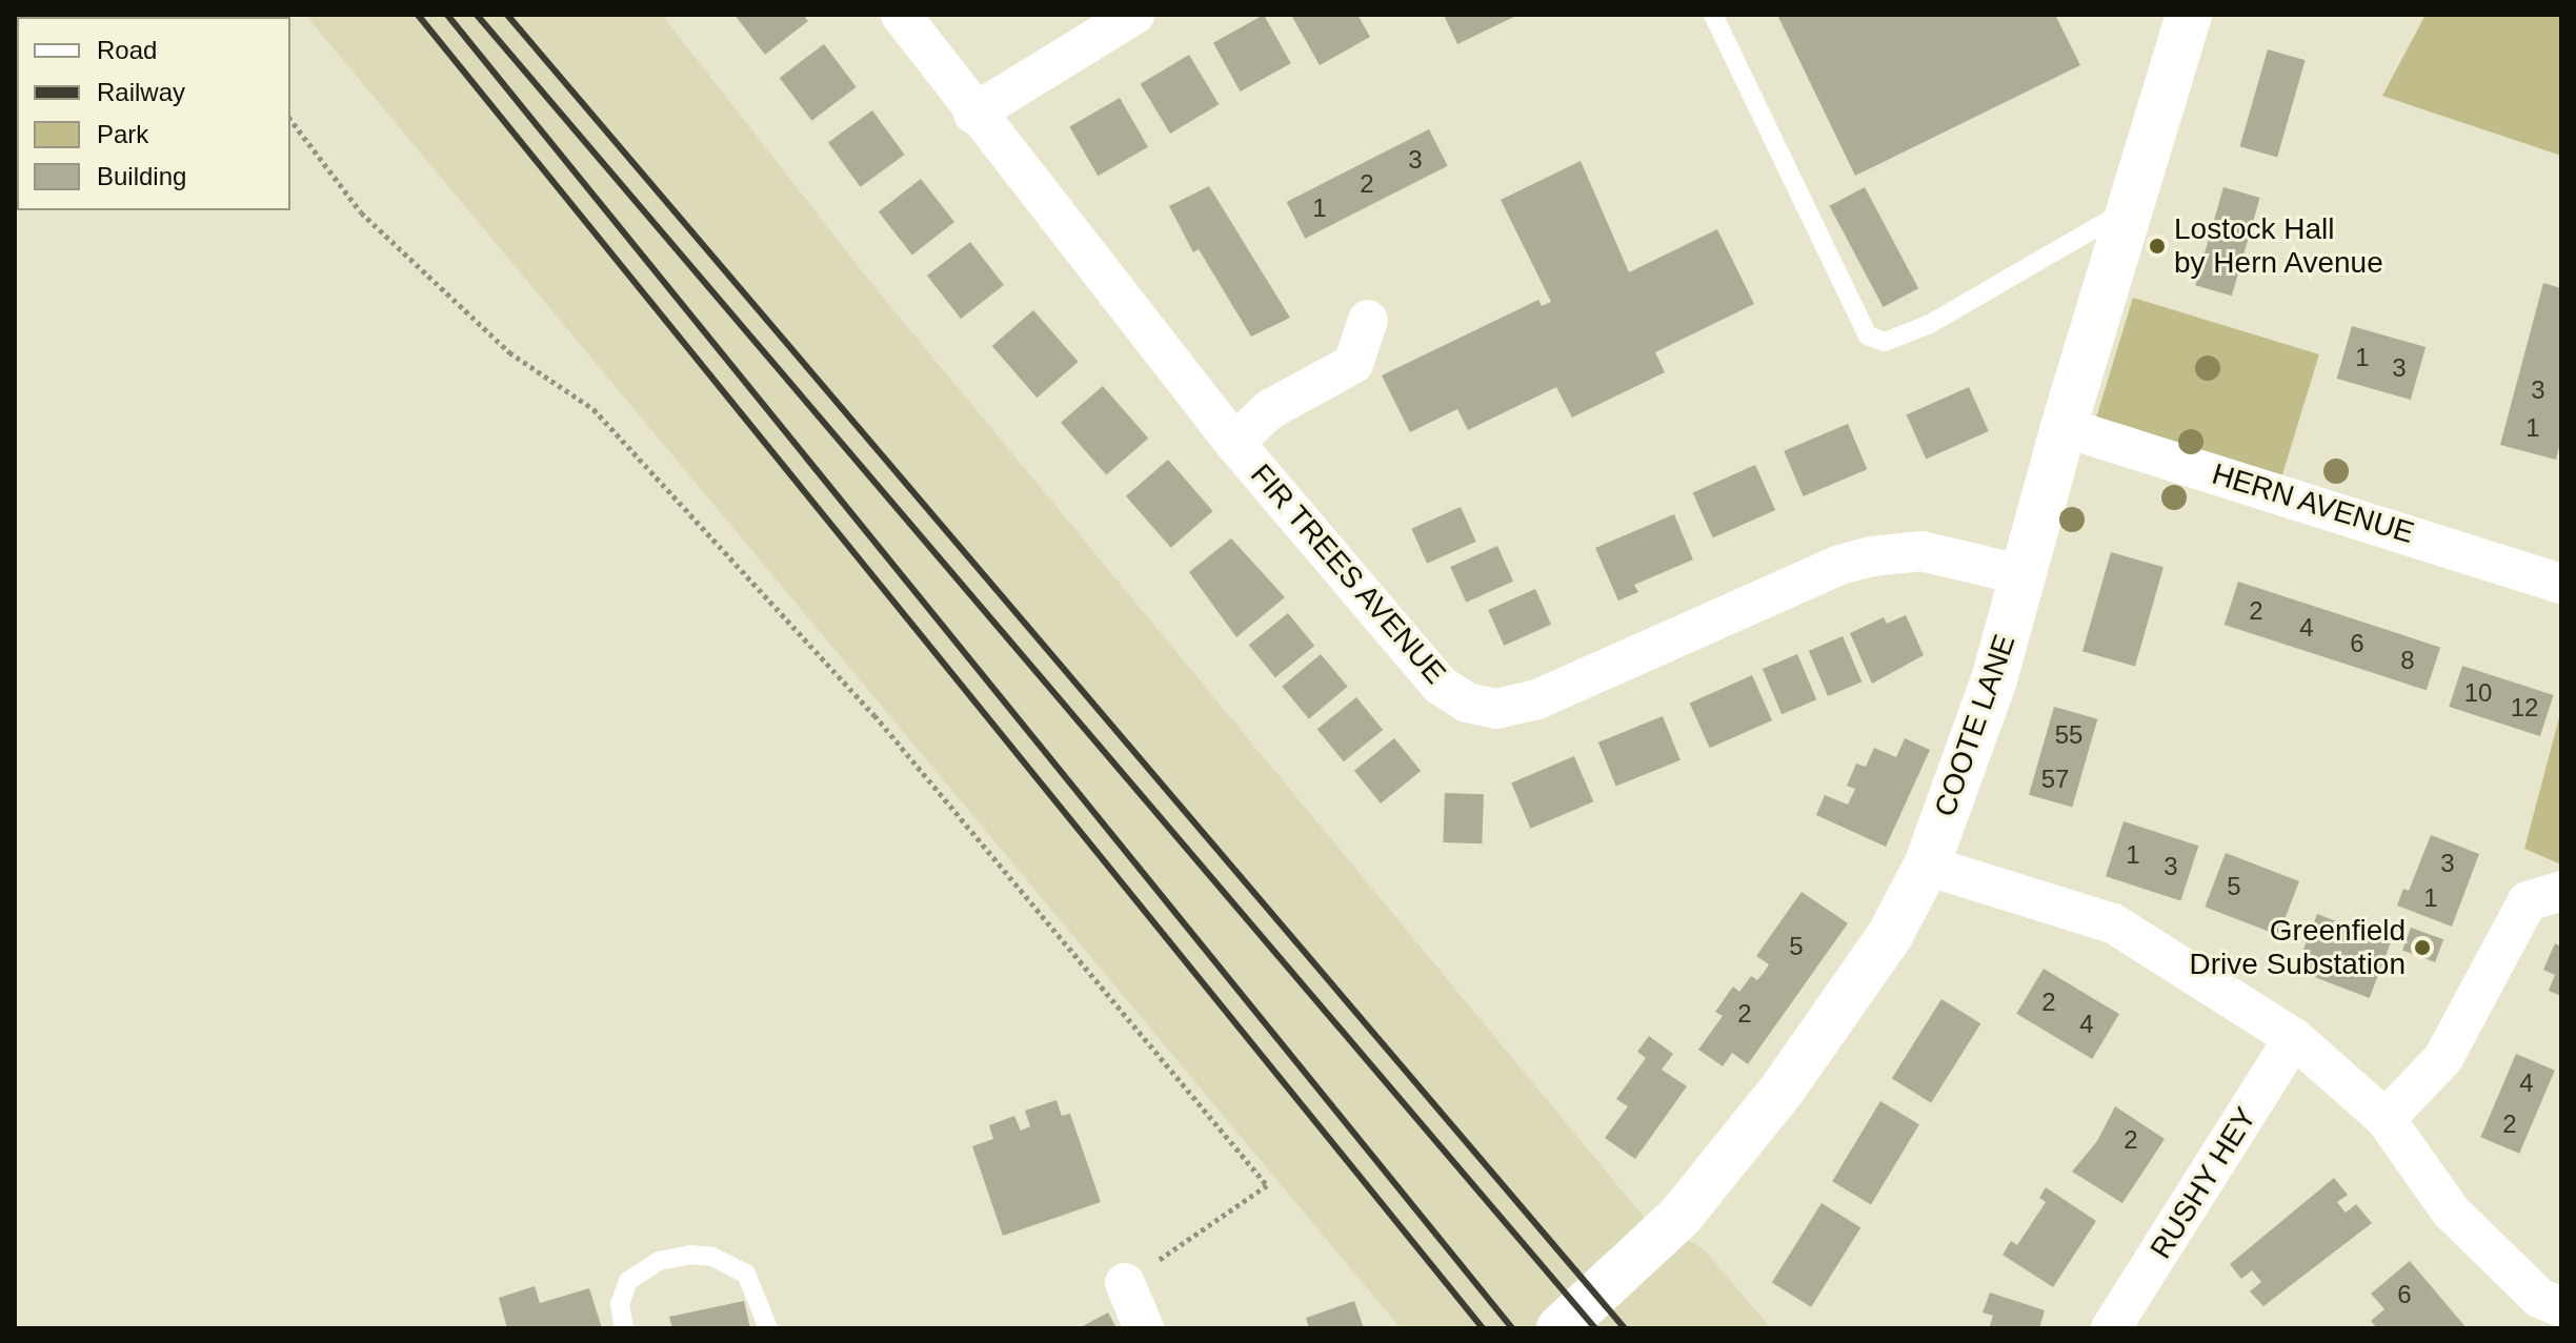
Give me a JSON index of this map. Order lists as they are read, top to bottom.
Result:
{
  "streets": {
    "street": [
      "HERN AVENUE",
      "FIR TREES AVENUE",
      "COOTE LANE",
      "RUSHY HEY"
    ]
  },
  "crossings": [
    ["HERN AVENUE", "COOTE LANE"],
    ["FIR TREES AVENUE", "COOTE LANE"]
  ],
  "places": ["Lostock Hall by Hern Avenue", "Greenfield Drive Substation"],
  "house_numbers": [
    "3",
    "2",
    "1",
    "1",
    "3",
    "3",
    "1",
    "2",
    "4",
    "6",
    "8",
    "10",
    "12",
    "55",
    "57",
    "1",
    "3",
    "3",
    "5",
    "1",
    "5",
    "2",
    "2",
    "4",
    "4",
    "2",
    "2",
    "6"
  ],
  "legend": [
    "Road",
    "Railway",
    "Park",
    "Building"
  ]
}
